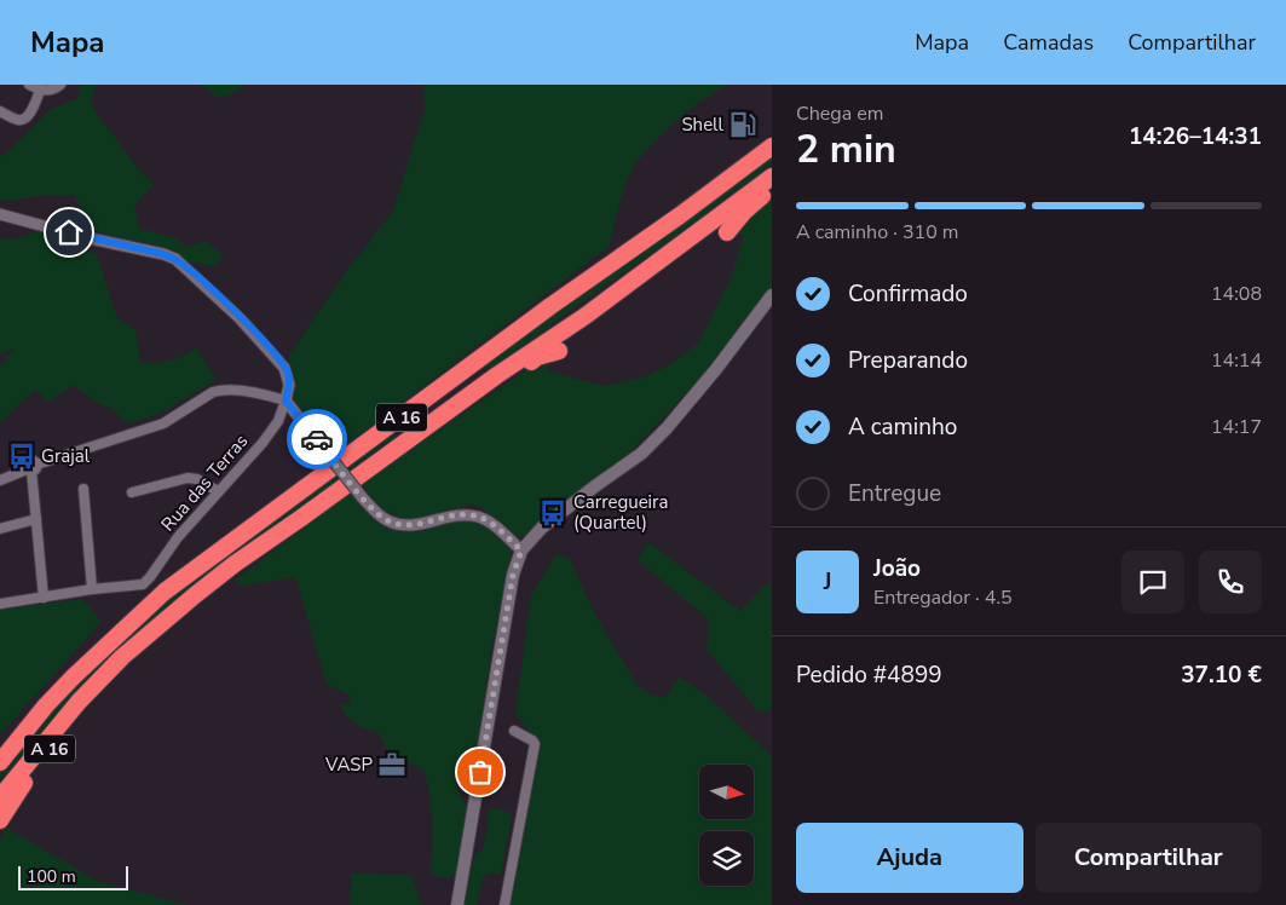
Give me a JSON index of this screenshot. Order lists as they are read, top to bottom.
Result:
{
  "streets": {
    "highway": ["A 16"],
    "street": ["Rua das Terras"]
  },
  "places": {
    "fuel station": ["Shell"],
    "bus stop": ["Grajal", "Carregueira (Quartel)"],
    "office": ["VASP"]
  },
  "scale_bar": "100 m",
  "north": "right",
  "page": {
    "header": "Mapa",
    "nav": ["Mapa", "Camadas", "Compartilhar"],
    "heading": ["2 min", "Chega em", "14:26–14:31"],
    "panel": [
      "João",
      "Entregador · 4.5",
      "Pedido #4899",
      "37.10 €"
    ],
    "bar": "A caminho · 310 m",
    "list": [
      ["Confirmado", "14:08"],
      ["Preparando", "14:14"],
      ["A caminho", "14:17"],
      "Entregue"
    ],
    "round": "J",
    "buttons": ["Ajuda", "Compartilhar"],
    "scale": "100 m"
  }
}
